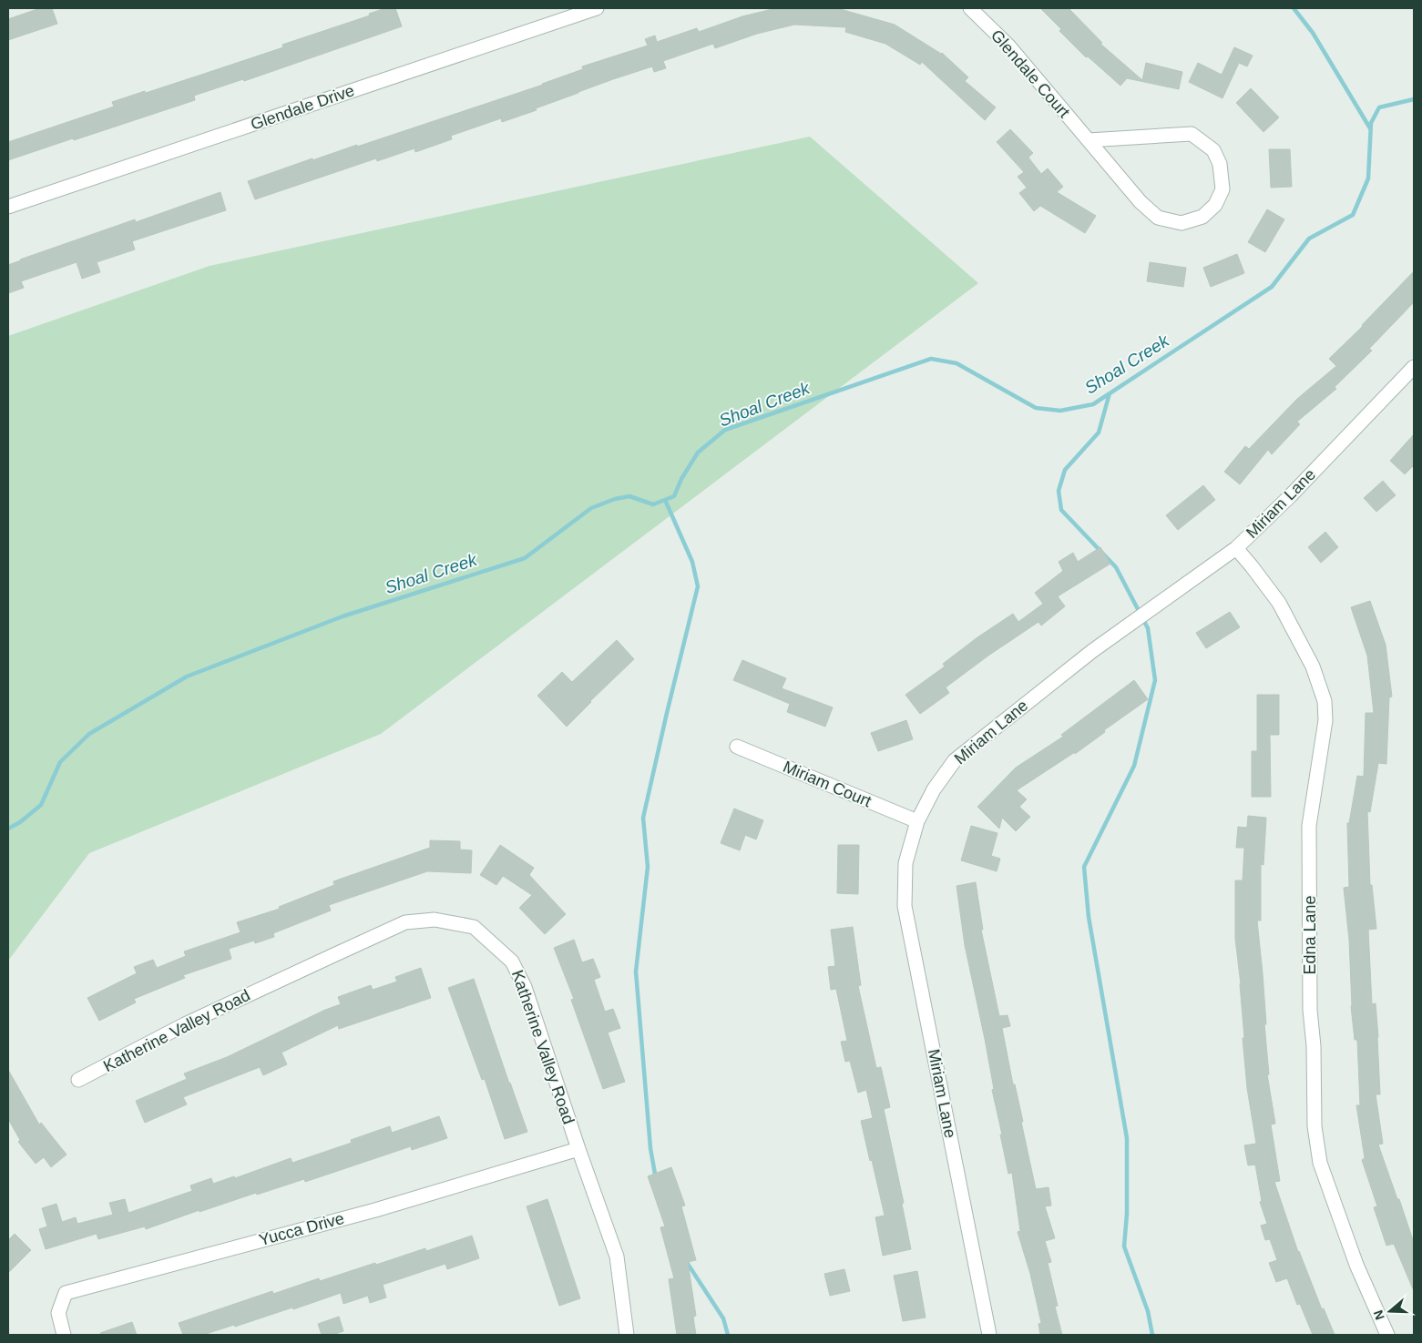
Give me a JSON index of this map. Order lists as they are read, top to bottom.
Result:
{
  "streets": {
    "street": [
      "Glendale Court",
      "Glendale Drive",
      "Miriam Lane",
      "Miriam Court",
      "Edna Lane",
      "Katherine Valley Road",
      "Yucca Drive"
    ]
  },
  "crossings": [
    ["Miriam Lane", "Miriam Court"],
    ["Miriam Lane", "Edna Lane"],
    ["Katherine Valley Road", "Yucca Drive"]
  ],
  "water": ["Shoal Creek"],
  "north": "left"
}
